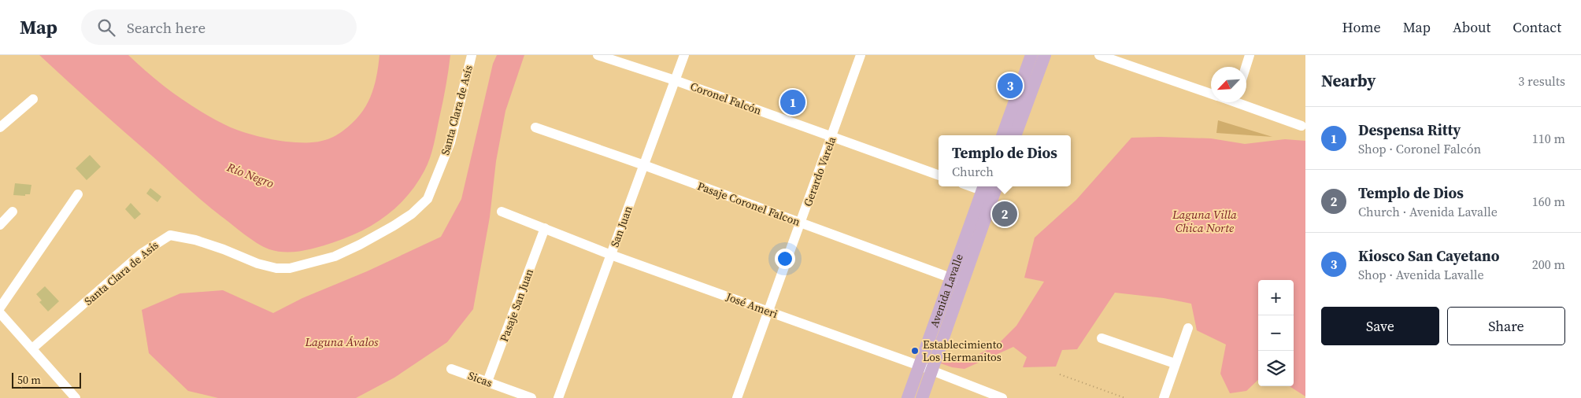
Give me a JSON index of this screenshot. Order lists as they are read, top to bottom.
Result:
{
  "streets": {
    "main road": ["Avenida Lavalle"],
    "street": [
      "Coronel Falcón",
      "Santa Clara de Asís",
      "Gerardo Varela",
      "Pasaje Coronel Falcon",
      "San Juan",
      "Pasaje San Juan",
      "José Ameri",
      "Sicas"
    ]
  },
  "crossings": [
    ["Coronel Falcón", "Gerardo Varela"],
    ["Coronel Falcón", "San Juan"],
    ["Gerardo Varela", "Pasaje Coronel Falcon"],
    ["Gerardo Varela", "José Ameri"],
    ["Pasaje Coronel Falcon", "San Juan"],
    ["Pasaje Coronel Falcon", "Avenida Lavalle"],
    ["San Juan", "José Ameri"],
    ["Avenida Lavalle", "José Ameri"],
    ["Pasaje San Juan", "José Ameri"],
    ["Pasaje San Juan", "Sicas"]
  ],
  "water": ["Río Negro", "Laguna Villa Chica Norte", "Laguna Ávalos"],
  "places": ["Establecimiento Los Hermanitos"],
  "scale_bar": "50 m",
  "north": "bottom left",
  "page": {
    "header": "Map",
    "search": "Search here",
    "nav": [
      "Home",
      "Map",
      "About",
      "Contact"
    ],
    "heading": ["Nearby", "3 results"],
    "pins": ["3", "1", "2"],
    "list": [
      {
        "mark": "1",
        "name": "Despensa Ritty",
        "note": "Shop · Coronel Falcón",
        "value": "110 m"
      },
      {
        "mark": "2",
        "name": "Templo de Dios",
        "note": "Church · Avenida Lavalle",
        "value": "160 m"
      },
      {
        "mark": "3",
        "name": "Kiosco San Cayetano",
        "note": "Shop · Avenida Lavalle",
        "value": "200 m"
      }
    ],
    "popup": ["Templo de Dios", "Church"],
    "map_buttons": ["+", "−"],
    "buttons": ["Save", "Share"],
    "scale": "50 m"
  }
}
